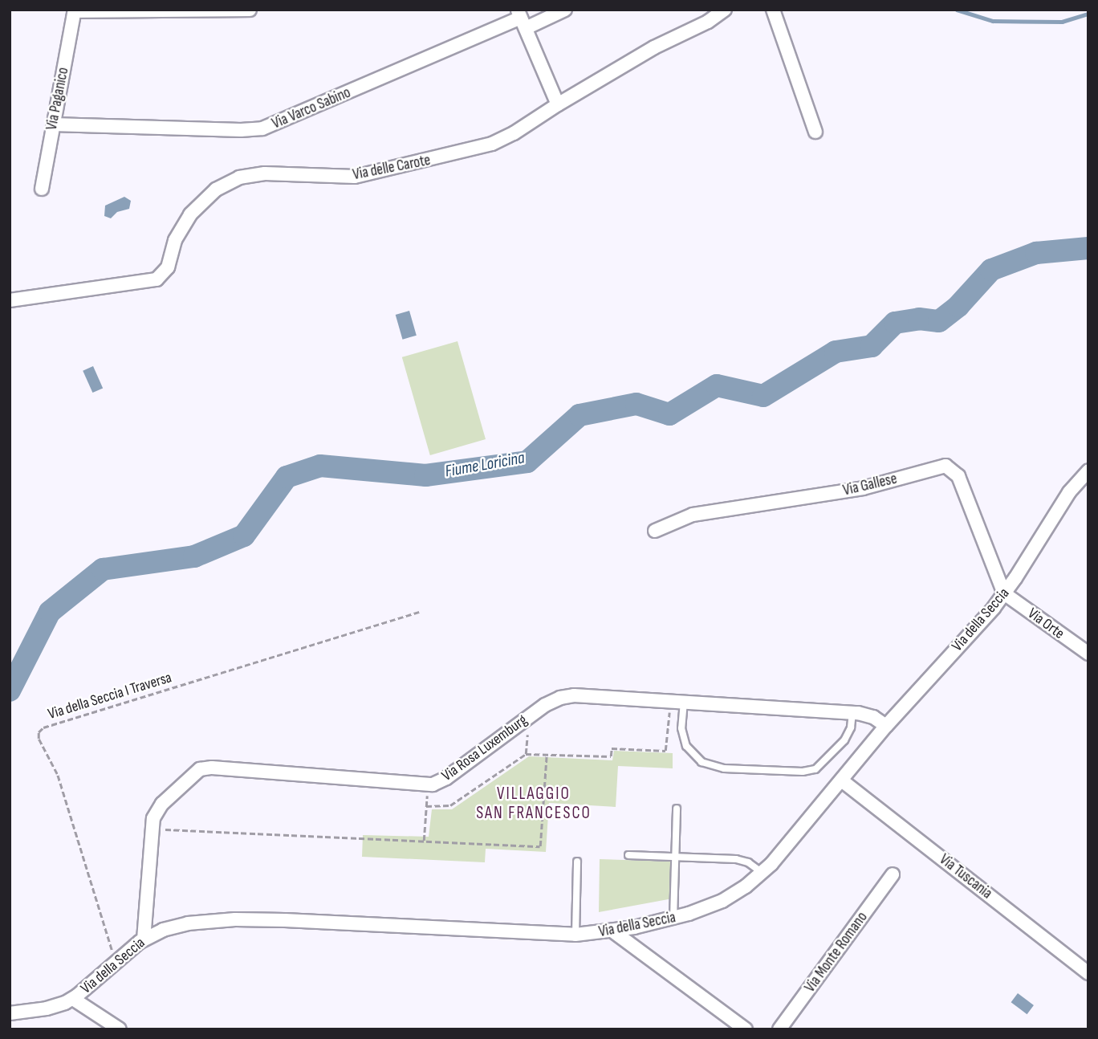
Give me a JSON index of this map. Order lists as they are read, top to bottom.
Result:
{
  "streets": {
    "street": [
      "Via Paganico",
      "Via Varco Sabino",
      "Via delle Carote",
      "Via Gallese",
      "Via della Seccia",
      "Via Orte",
      "Via Rosa Luxemburg",
      "Via Tuscania",
      "Via Monte Romano"
    ],
    "path": ["Via della Seccia I Traversa"]
  },
  "crossings": [
    ["Via Paganico", "Via Varco Sabino"],
    ["Via Gallese", "Via della Seccia"],
    ["Via Gallese", "Via Orte"],
    ["Via della Seccia", "Via Orte"],
    ["Via della Seccia", "Via della Seccia I Traversa"],
    ["Via della Seccia", "Via Rosa Luxemburg"],
    ["Via della Seccia", "Via Tuscania"]
  ],
  "districts": ["VILLAGGIO SAN FRANCESCO"],
  "water": ["Fiume Loricina"]
}
